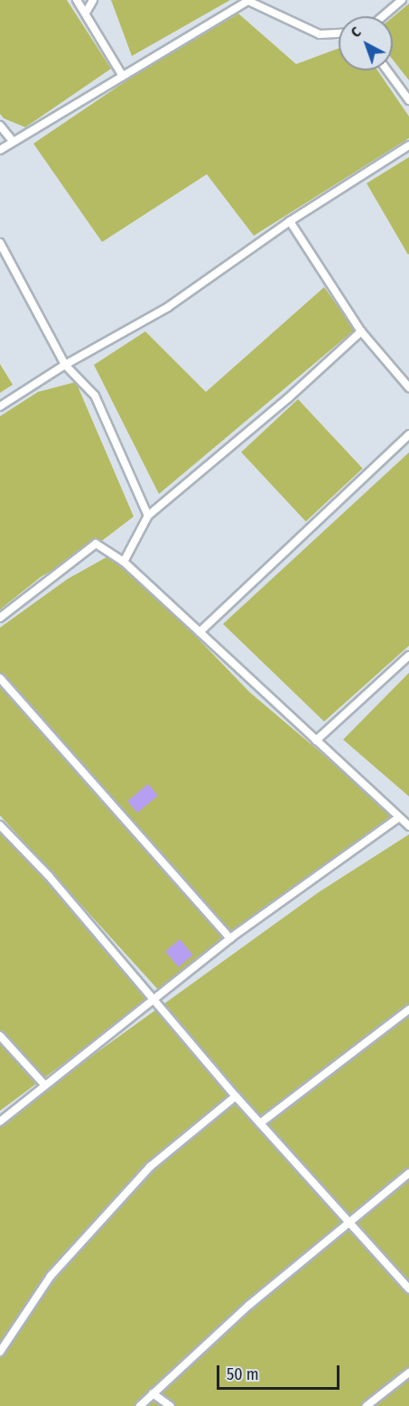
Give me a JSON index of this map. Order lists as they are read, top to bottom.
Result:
{
  "scale_bar": "50 m",
  "north": "top left"
}
